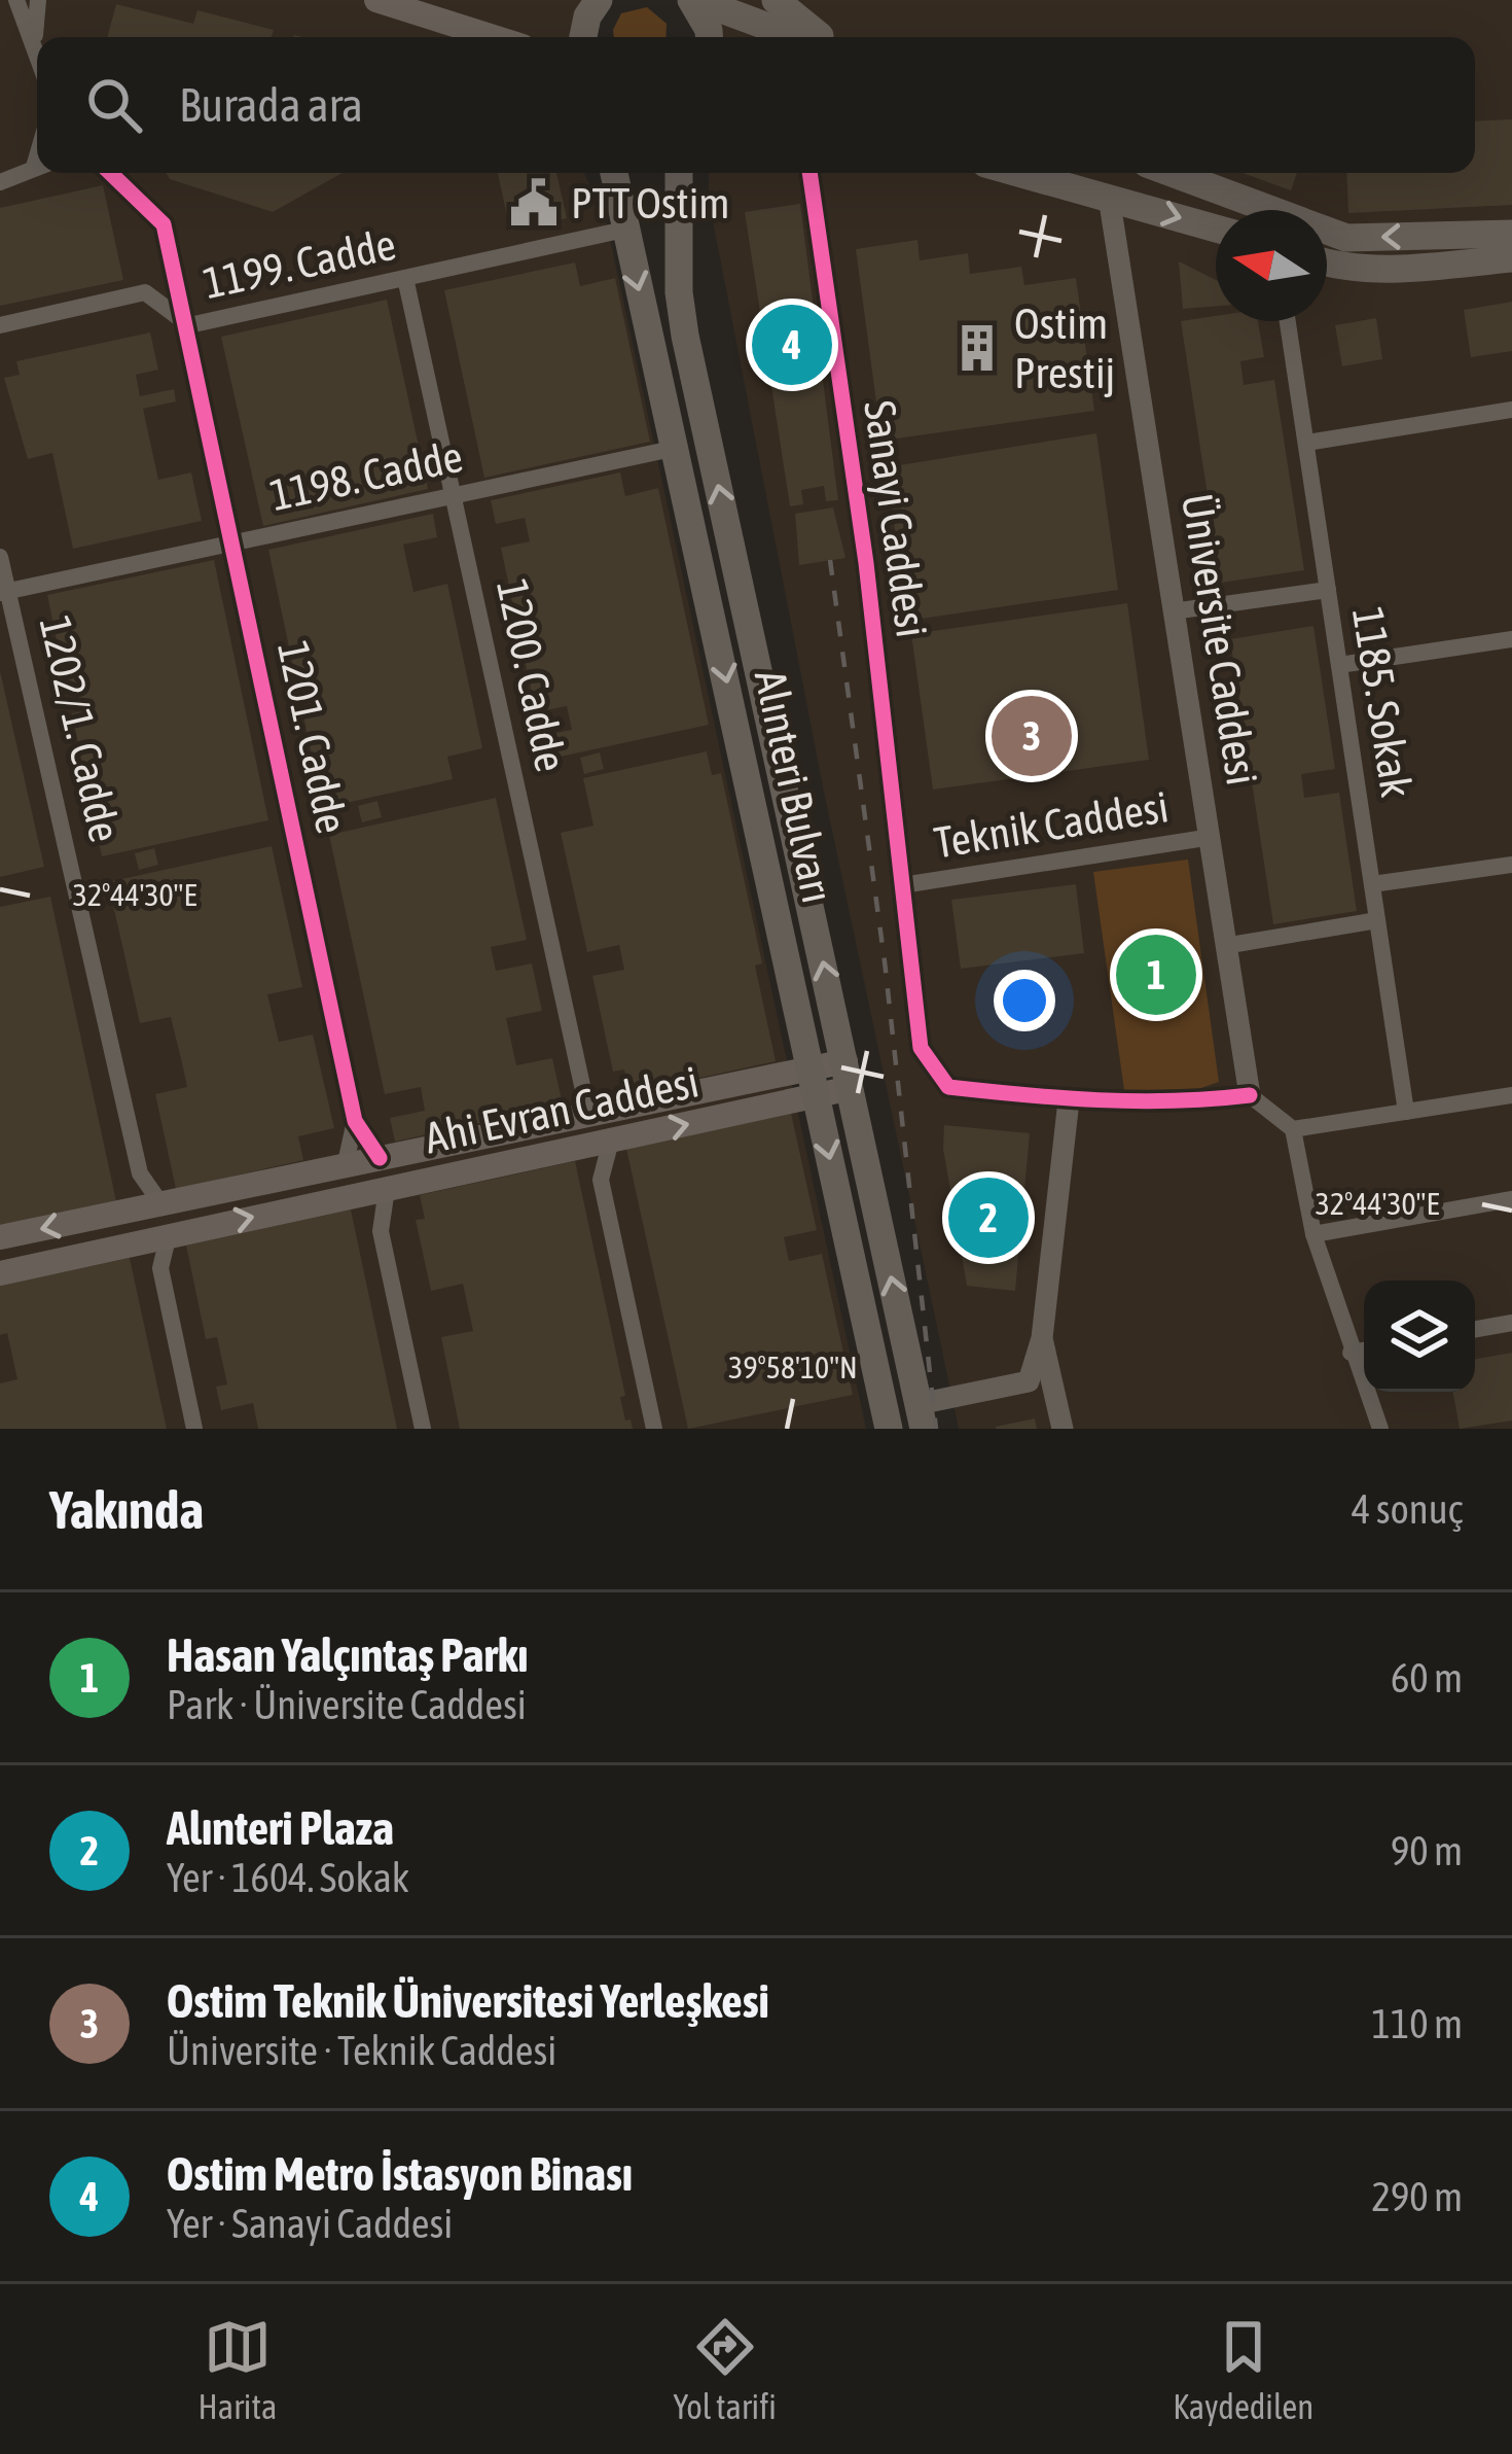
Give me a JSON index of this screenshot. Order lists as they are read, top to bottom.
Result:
{
  "streets": {
    "main road": [
      "1200. Cadde",
      "1202/1. Cadde",
      "1201. Cadde",
      "Alınteri Bulvarı",
      "Ahi Evran Caddesi"
    ],
    "street": [
      "1199. Cadde",
      "1198. Cadde",
      "Sanayi Caddesi",
      "Üniversite Caddesi",
      "1185. Sokak",
      "Teknik Caddesi"
    ]
  },
  "crossings": [
    ["1199. Cadde", "1200. Cadde"],
    ["1199. Cadde", "1201. Cadde"],
    ["1199. Cadde", "Alınteri Bulvarı"],
    ["1198. Cadde", "1200. Cadde"],
    ["1198. Cadde", "1202/1. Cadde"],
    ["1198. Cadde", "1201. Cadde"],
    ["1198. Cadde", "Alınteri Bulvarı"],
    ["Sanayi Caddesi", "Teknik Caddesi"],
    ["Üniversite Caddesi", "Teknik Caddesi"],
    ["1200. Cadde", "Ahi Evran Caddesi"],
    ["1202/1. Cadde", "Ahi Evran Caddesi"],
    ["1201. Cadde", "Ahi Evran Caddesi"],
    ["Alınteri Bulvarı", "Ahi Evran Caddesi"]
  ],
  "places": {
    "public building": ["PTT Ostim"],
    "building": ["Ostim Prestij"]
  },
  "north": "left",
  "page": {
    "search": "Burada ara",
    "pins": [
      "4",
      "3",
      "1",
      "2"
    ],
    "heading": ["Yakında", "4 sonuç"],
    "list": [
      {
        "mark": "1",
        "name": "Hasan Yalçıntaş Parkı",
        "note": "Park · Üniversite Caddesi",
        "value": "60 m"
      },
      {
        "mark": "2",
        "name": "Alınteri Plaza",
        "note": "Yer · 1604. Sokak",
        "value": "90 m"
      },
      {
        "mark": "3",
        "name": "Ostim Teknik Üniversitesi Yerleşkesi",
        "note": "Üniversite · Teknik Caddesi",
        "value": "110 m"
      },
      {
        "mark": "4",
        "name": "Ostim Metro İstasyon Binası",
        "note": "Yer · Sanayi Caddesi",
        "value": "290 m"
      }
    ],
    "nav": ["Harita", "Yol tarifi", "Kaydedilen"]
  },
  "coordinates": ["32°44'30\"E", "39°58'10\"N"]
}
